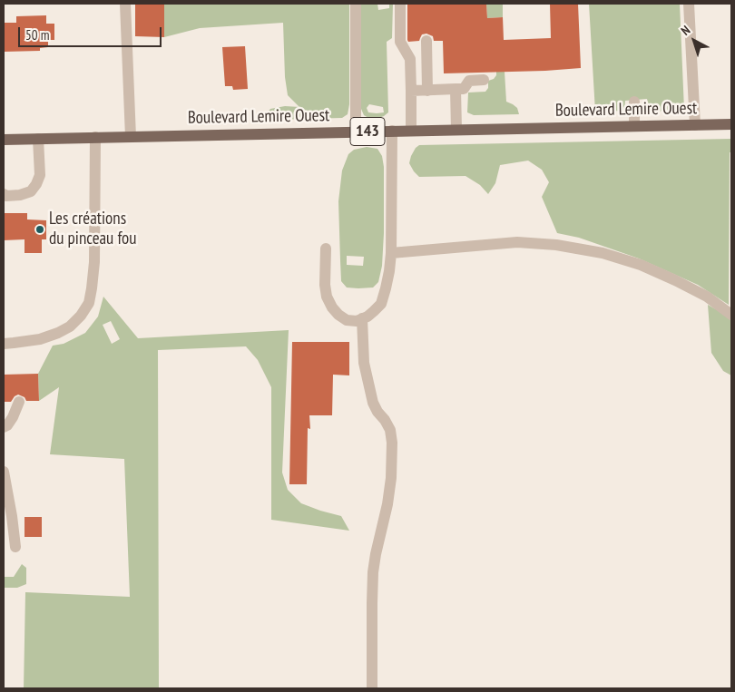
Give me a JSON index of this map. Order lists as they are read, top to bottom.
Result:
{
  "streets": {
    "main road": ["Boulevard Lemire Ouest", "143"]
  },
  "places": ["Les créations du pinceau fou"],
  "scale_bar": "50 m",
  "north": "top left"
}
